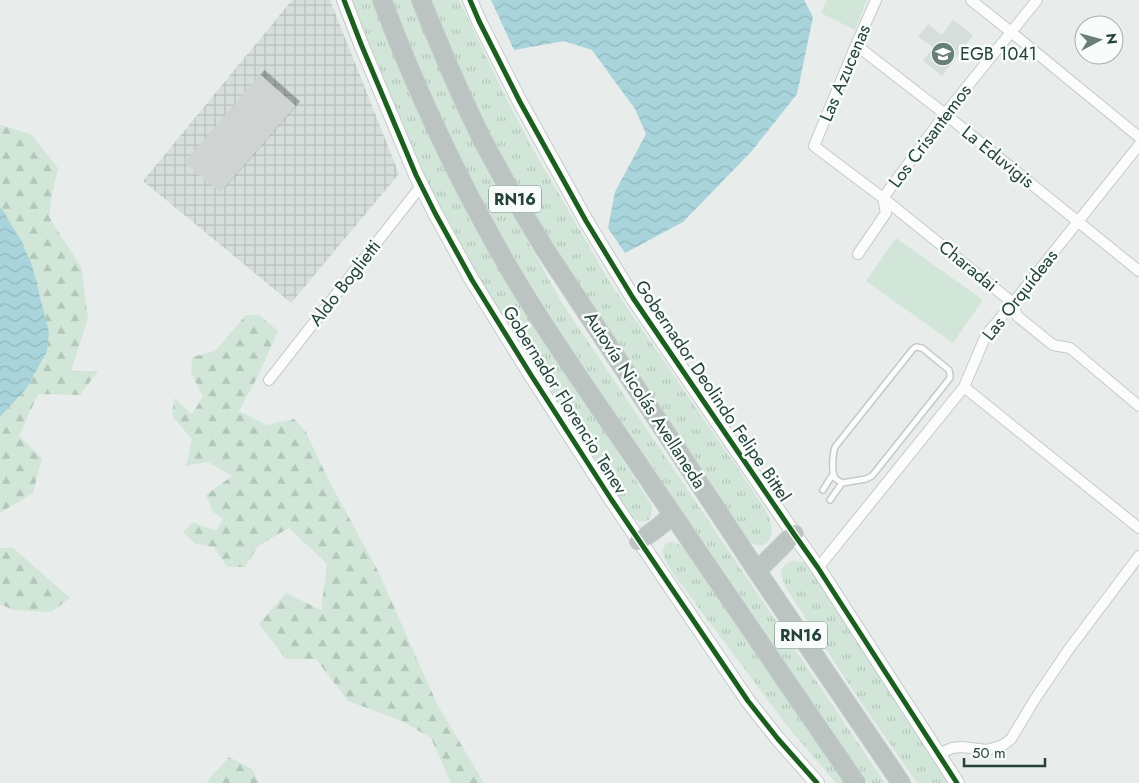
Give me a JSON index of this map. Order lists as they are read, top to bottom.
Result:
{
  "streets": {
    "highway": ["RN16", "Autovía Nicolás Avellaneda"],
    "street": [
      "Las Azucenas",
      "Los Crisantemos",
      "La Eduvigis",
      "Charadai",
      "Aldo Boglietti",
      "Las Orquídeas",
      "Gobernador Deolindo Felipe Bittel",
      "Gobernador Florencio Tenev"
    ]
  },
  "crossings": [
    ["Las Azucenas", "La Eduvigis"],
    ["Las Azucenas", "Charadai"],
    ["Los Crisantemos", "La Eduvigis"],
    ["Los Crisantemos", "Charadai"],
    ["La Eduvigis", "Las Orquídeas"],
    ["Charadai", "Las Orquídeas"],
    ["Aldo Boglietti", "Gobernador Florencio Tenev"],
    ["Las Orquídeas", "Gobernador Deolindo Felipe Bittel"]
  ],
  "places": {
    "school or university": ["EGB 1041"]
  },
  "scale_bar": "50 m",
  "north": "right"
}
